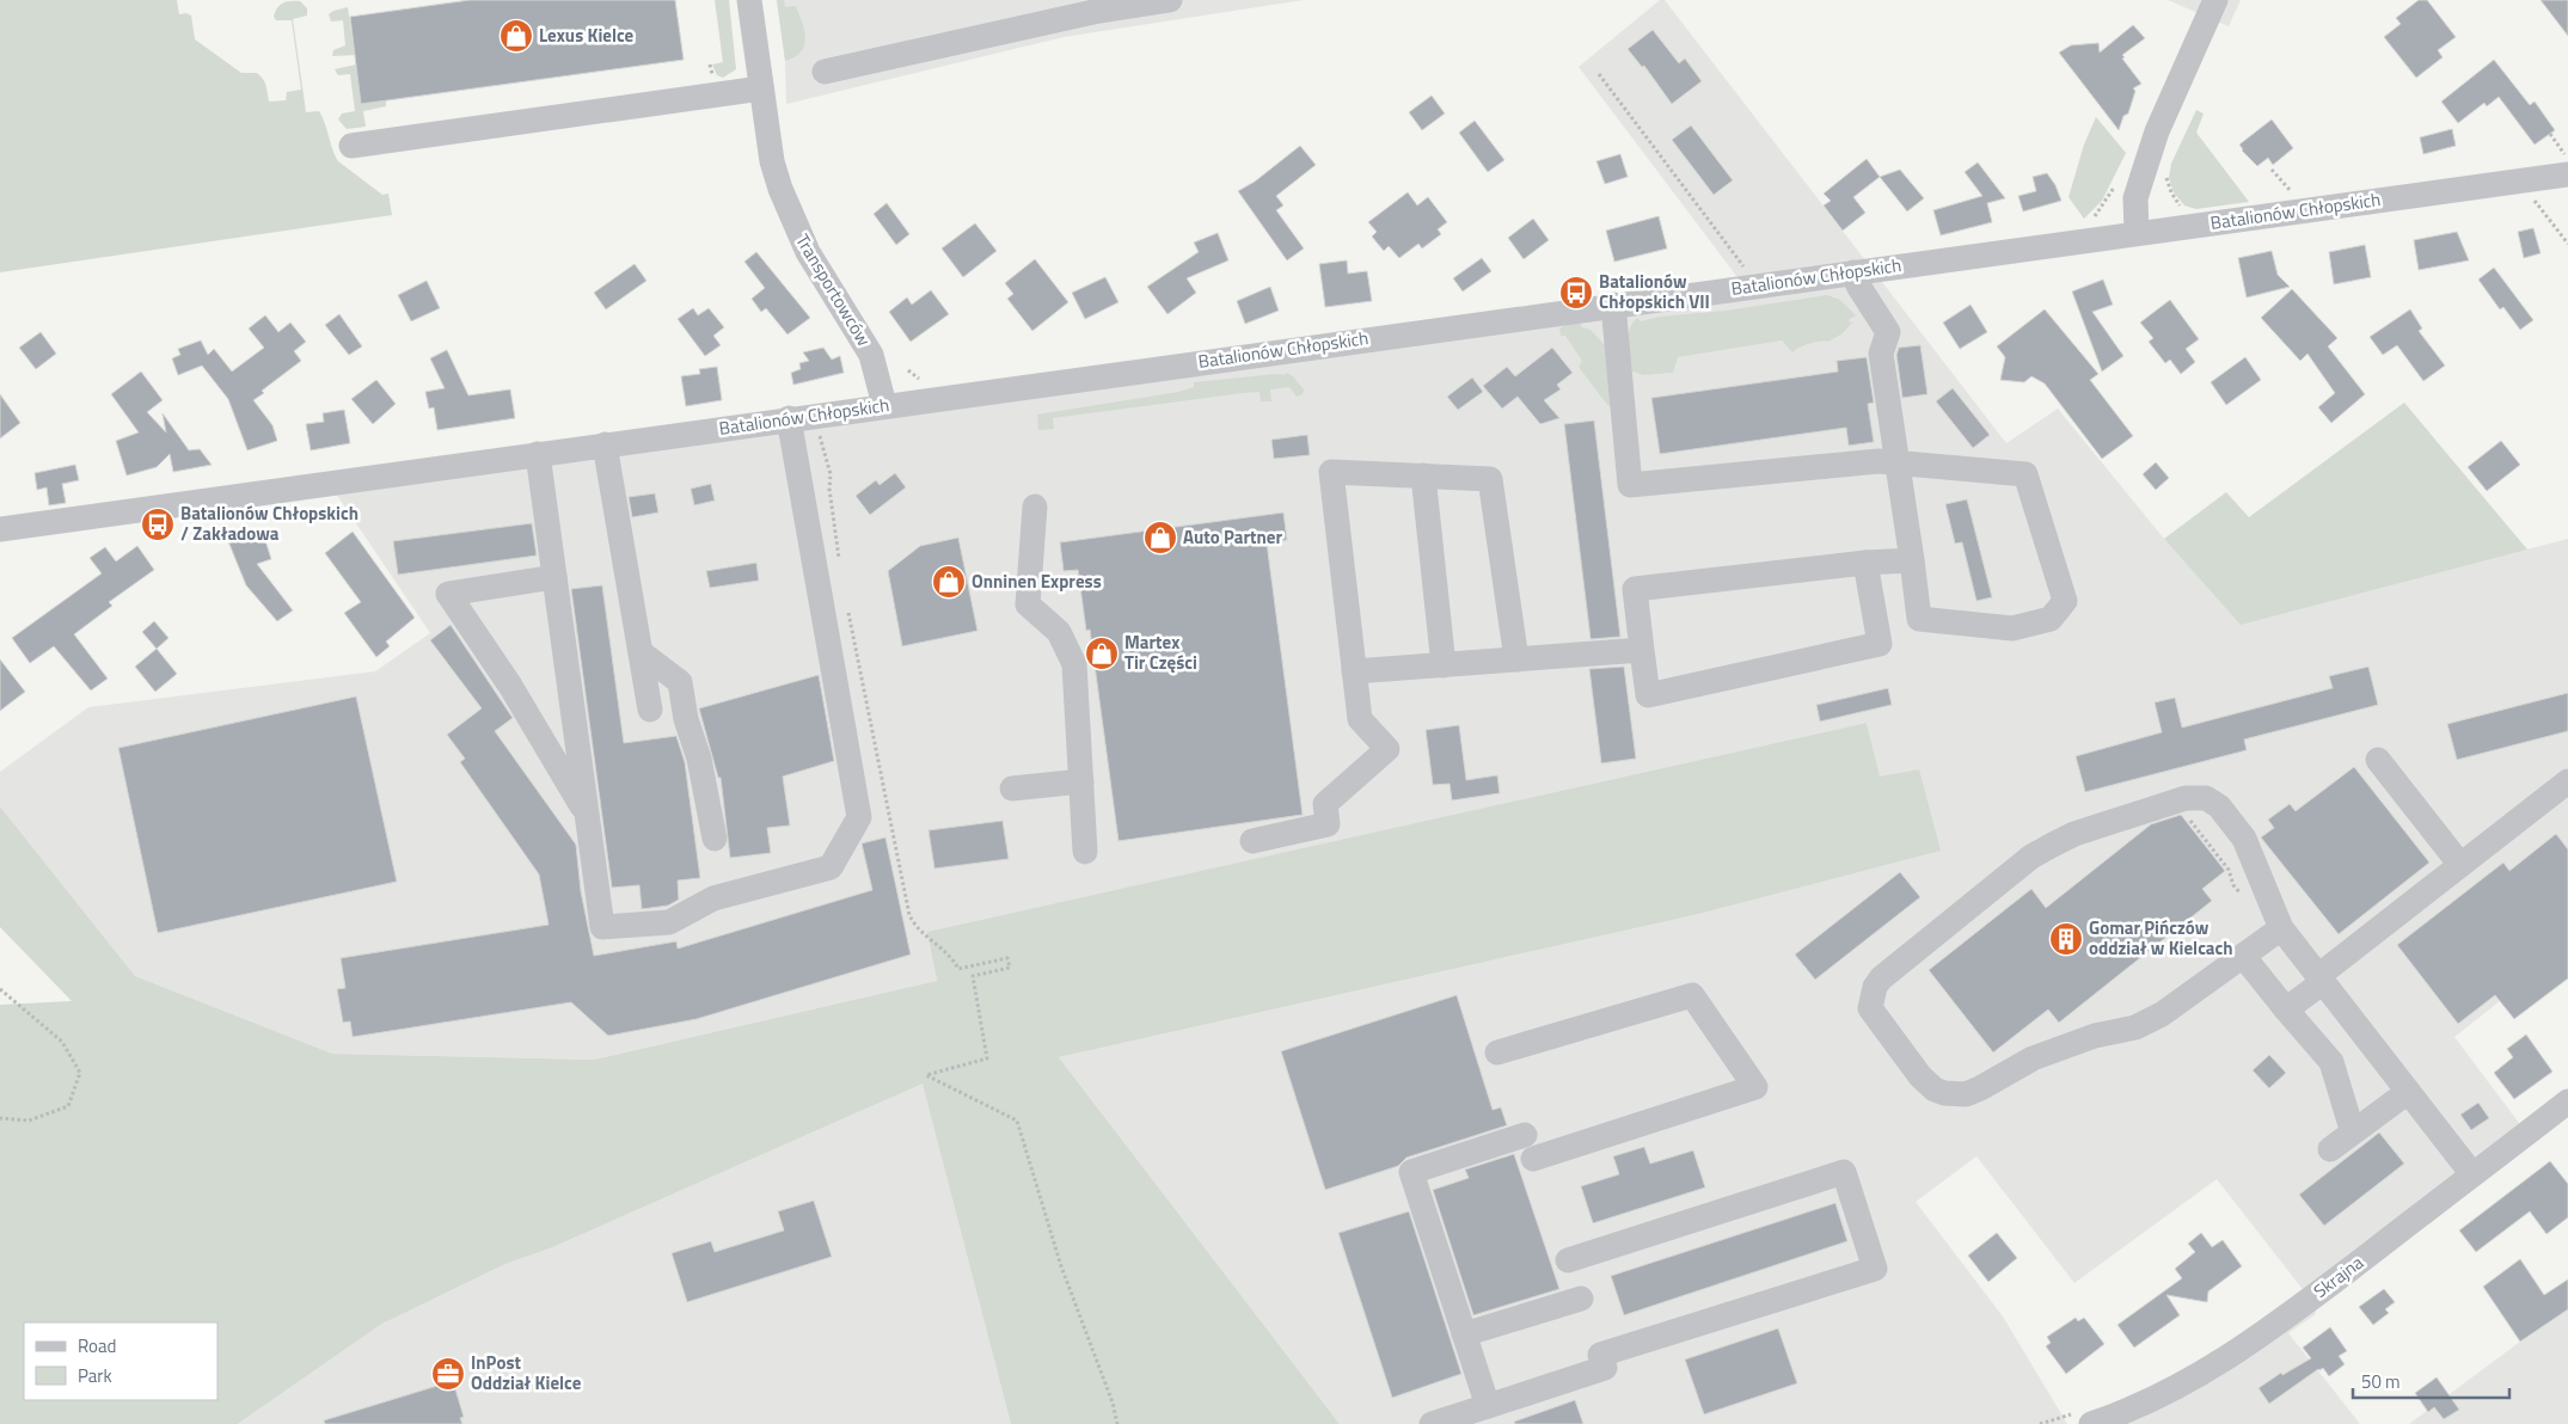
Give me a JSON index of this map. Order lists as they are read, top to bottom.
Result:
{
  "streets": {
    "street": ["Batalionów Chłopskich", "Transportowców", "Skrajna"]
  },
  "crossings": [
    ["Batalionów Chłopskich", "Transportowców"]
  ],
  "places": {
    "shop": [
      "Lexus Kielce",
      "Auto Partner",
      "Onninen Express",
      "Martex Tir Części"
    ],
    "bus stop": ["Batalionów Chłopskich VII", "Batalionów Chłopskich / Zakładowa"],
    "building": ["Gomar Pińczów oddział w Kielcach"],
    "office": ["InPost Oddział Kielce"]
  },
  "legend": ["Road", "Park"],
  "scale_bar": "50 m"
}
